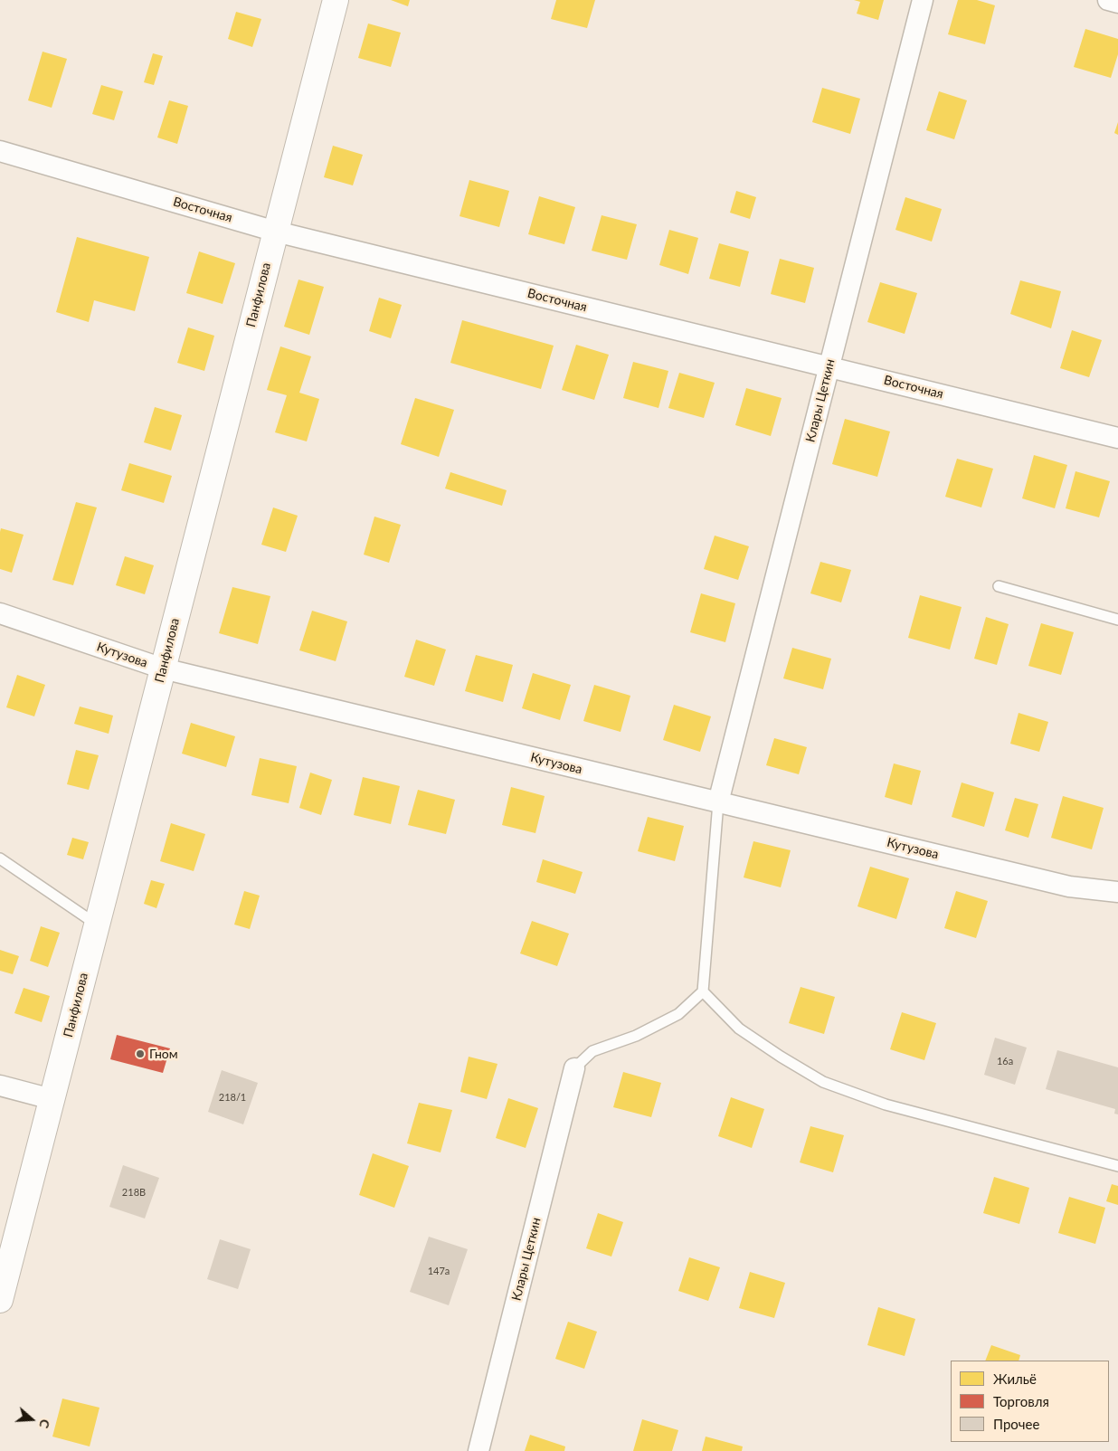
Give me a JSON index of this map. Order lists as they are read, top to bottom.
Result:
{
  "streets": {
    "street": [
      "Восточная",
      "Панфилова",
      "Клары Цеткин",
      "Кутузова"
    ]
  },
  "crossings": [
    ["Восточная", "Панфилова"],
    ["Восточная", "Клары Цеткин"],
    ["Панфилова", "Кутузова"],
    ["Клары Цеткин", "Кутузова"]
  ],
  "places": ["Гном"],
  "house_numbers": [
    "16а",
    "218/1",
    "218В",
    "147а"
  ],
  "legend": ["Жильё", "Торговля", "Прочее"],
  "north": "right"
}
